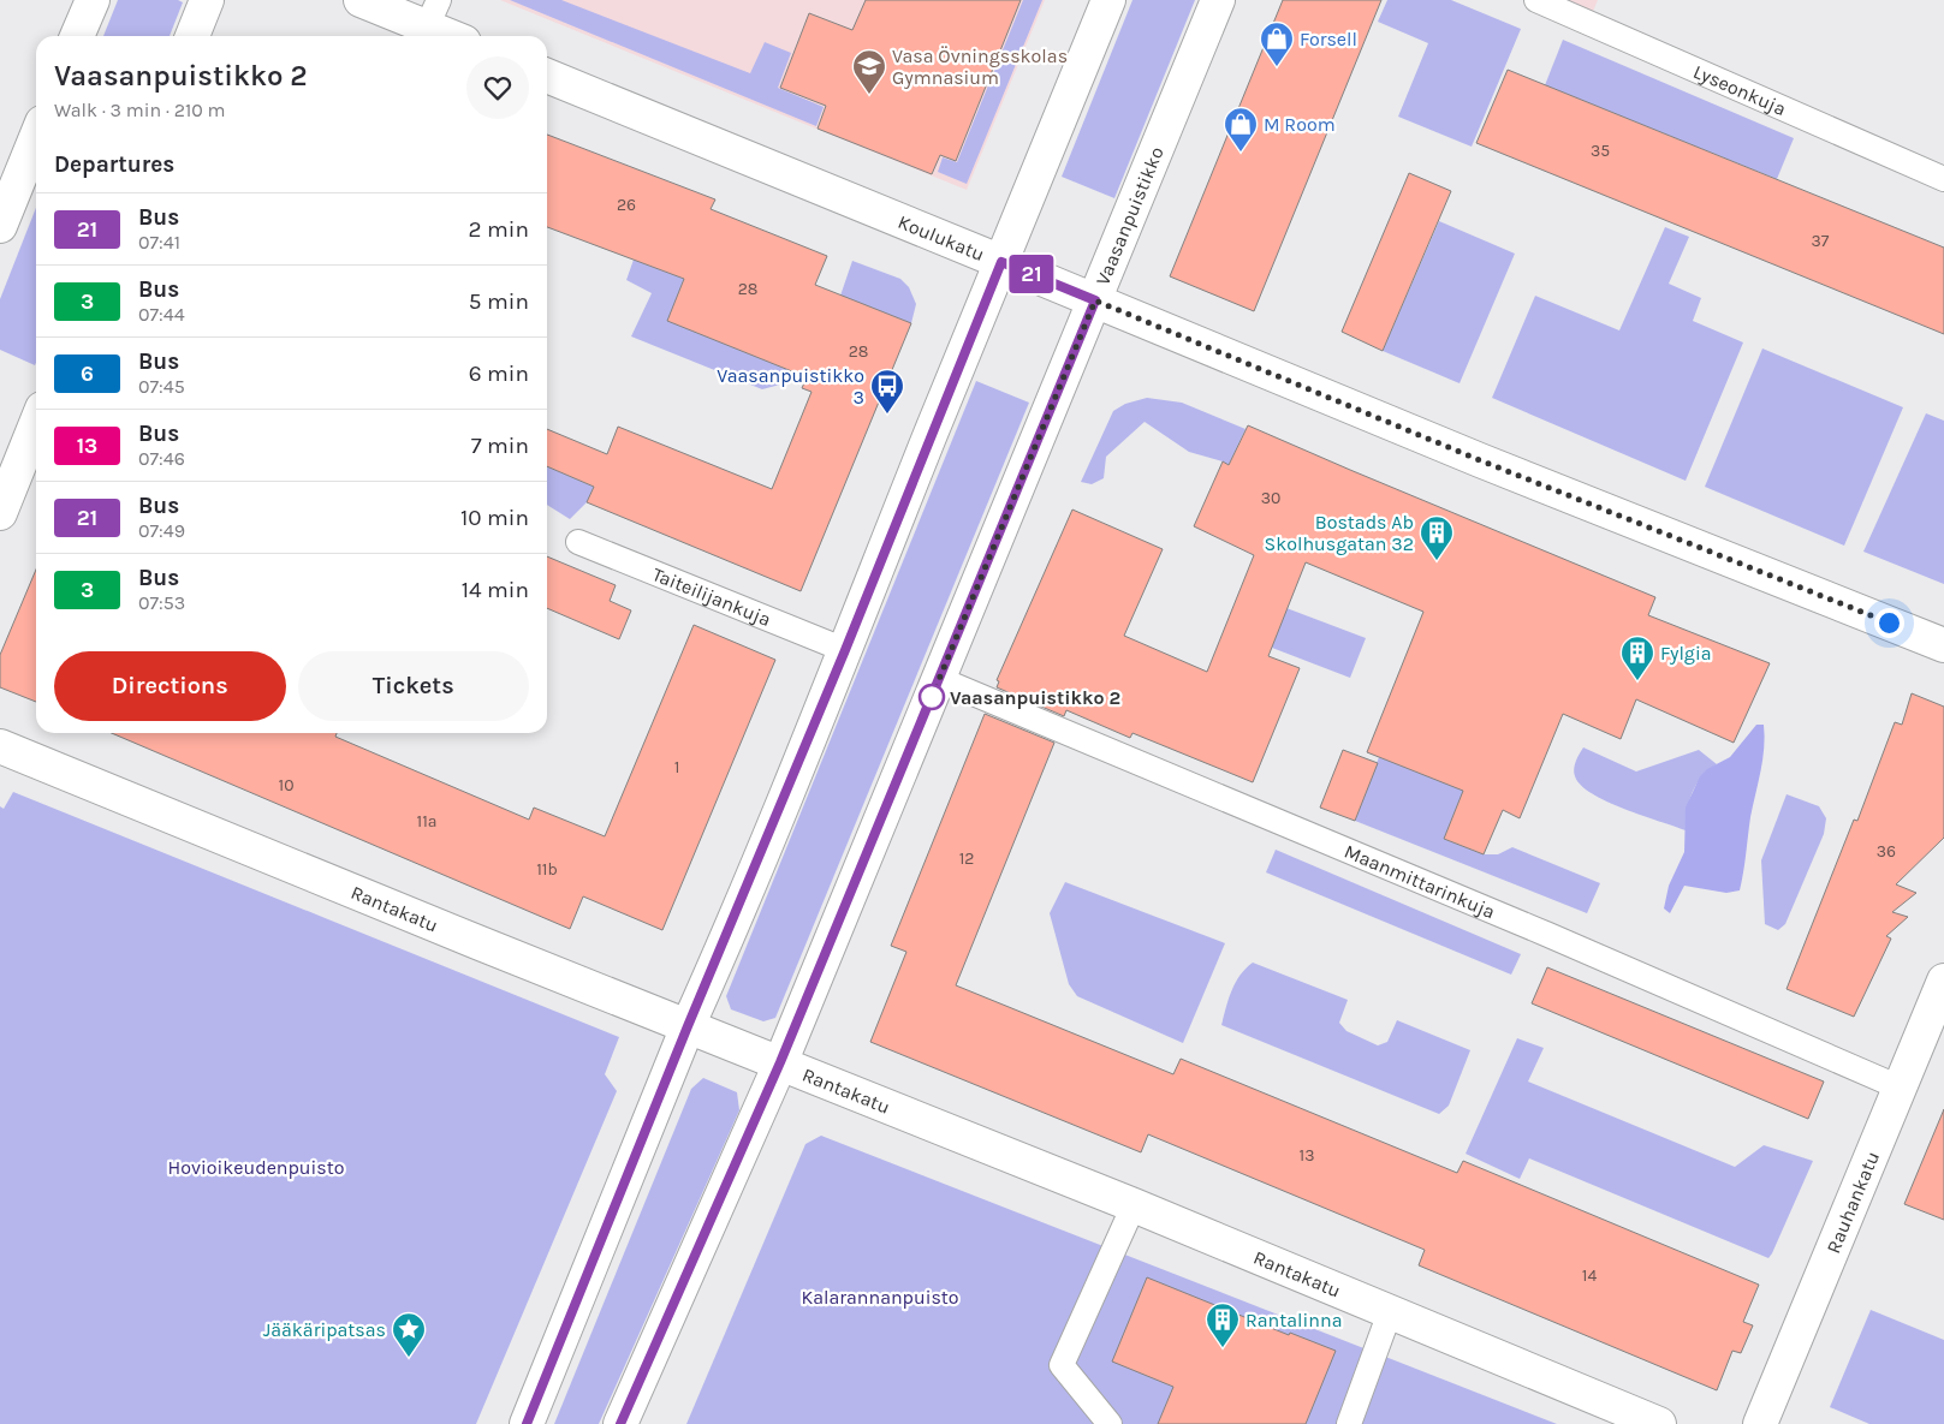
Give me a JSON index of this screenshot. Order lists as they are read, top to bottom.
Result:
{
  "streets": {
    "main road": [
      "Vaasanpuistikko",
      "Koulukatu",
      "Rantakatu",
      "Rauhankatu"
    ],
    "lane": ["Lyseonkuja", "Taiteilijankuja", "Maanmittarinkuja"]
  },
  "crossings": [
    ["Vaasanpuistikko", "Koulukatu"],
    ["Vaasanpuistikko", "Maanmittarinkuja"],
    ["Vaasanpuistikko", "Rantakatu"],
    ["Maanmittarinkuja", "Rauhankatu"]
  ],
  "parks": ["Hovioikeudenpuisto", "Kalarannanpuisto"],
  "places": {
    "shop": ["Forsell", "M Room"],
    "school or university": ["Vasa Övningsskolas Gymnasium"],
    "bus stop": ["Vaasanpuistikko 3"],
    "building": ["Bostads Ab Skolhusgatan 32", "Fylgia", "Rantalinna"],
    "other": ["Vaasanpuistikko 2"],
    "place": ["Jääkäripatsas"]
  },
  "lines": ["bus line 21"],
  "house_numbers": [
    "35",
    "26",
    "37",
    "28",
    "28",
    "30",
    "1",
    "10",
    "11a",
    "36",
    "12",
    "11b",
    "13",
    "14"
  ],
  "page": {
    "on_map": "21",
    "heading": [
      ["Vaasanpuistikko 2", "Walk · 3 min · 210 m"],
      "Departures"
    ],
    "list": [
      {
        "mark": "21",
        "name": "Bus",
        "note": "07:41",
        "value": "2 min"
      },
      {
        "mark": "3",
        "name": "Bus",
        "note": "07:44",
        "value": "5 min"
      },
      {
        "mark": "6",
        "name": "Bus",
        "note": "07:45",
        "value": "6 min"
      },
      {
        "mark": "13",
        "name": "Bus",
        "note": "07:46",
        "value": "7 min"
      },
      {
        "mark": "21",
        "name": "Bus",
        "note": "07:49",
        "value": "10 min"
      },
      {
        "mark": "3",
        "name": "Bus",
        "note": "07:53",
        "value": "14 min"
      }
    ],
    "buttons": ["Directions", "Tickets"]
  }
}
